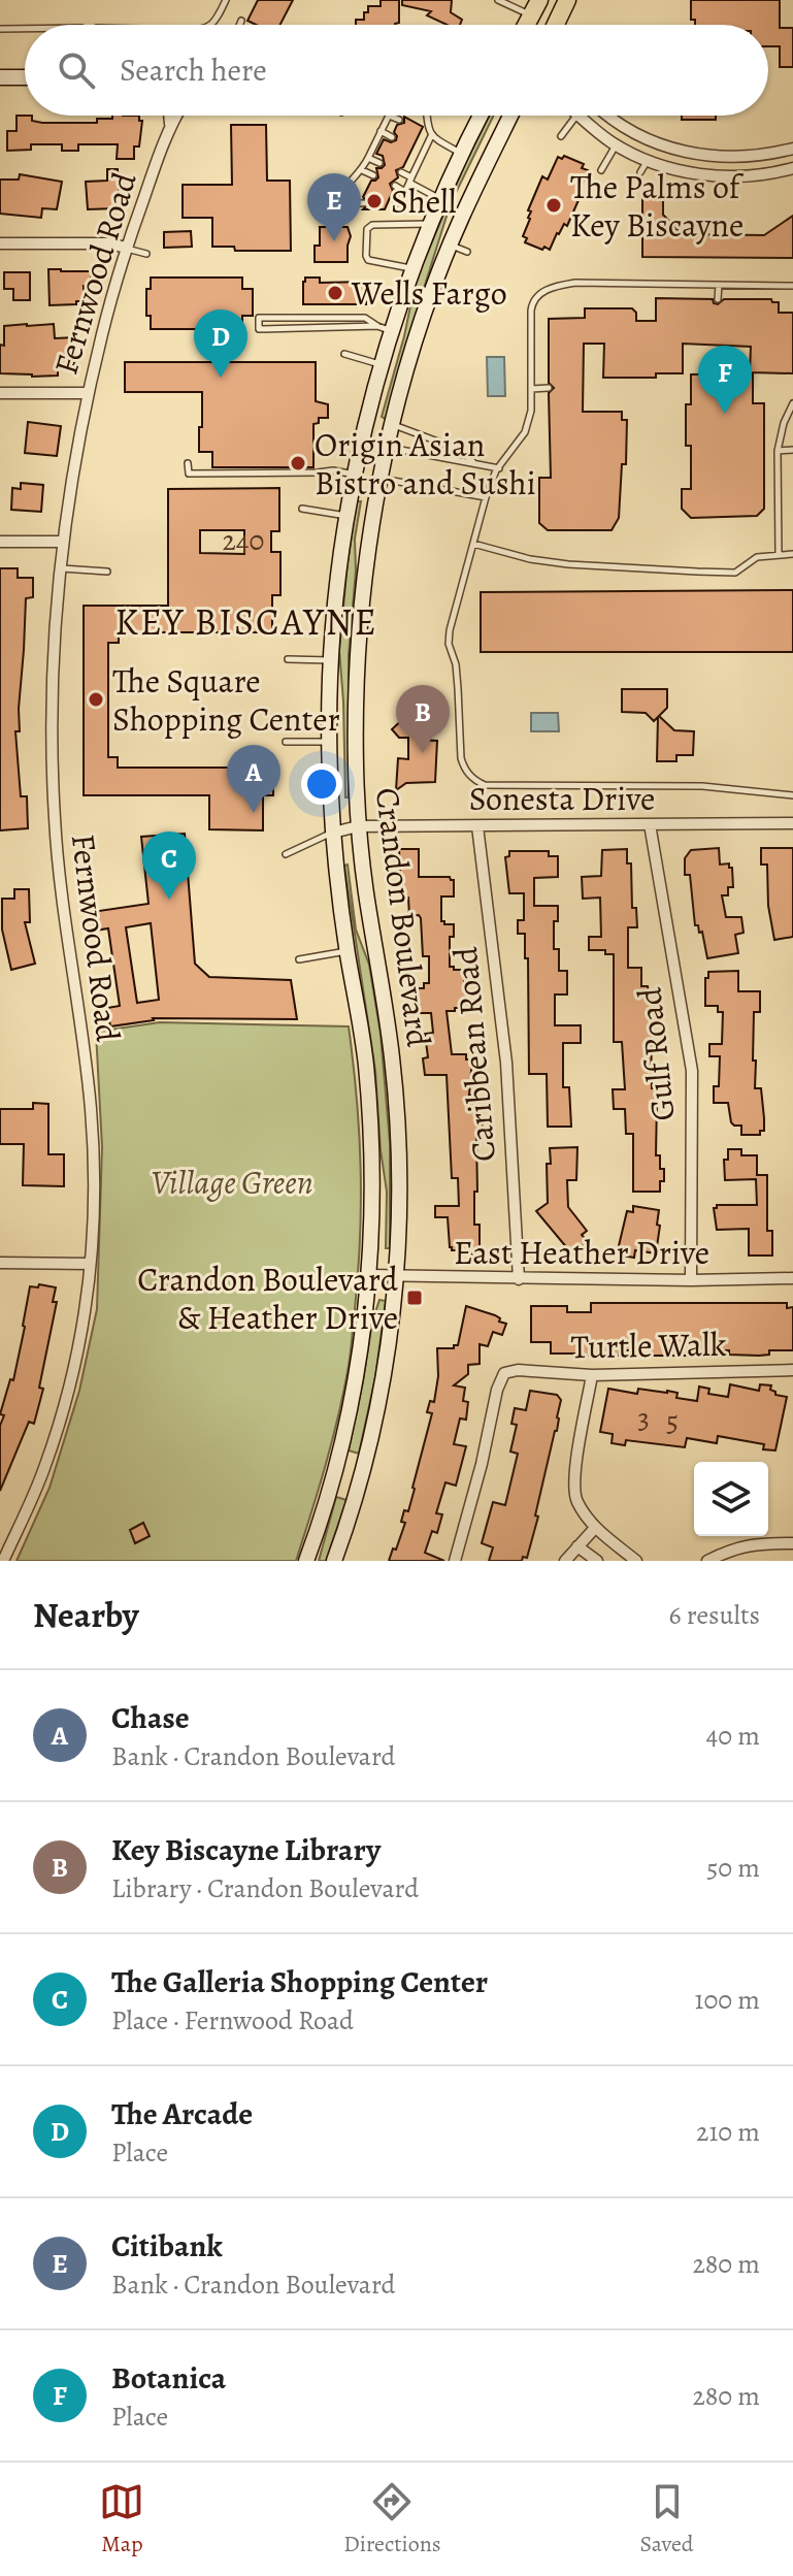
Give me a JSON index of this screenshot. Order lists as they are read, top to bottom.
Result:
{
  "streets": {
    "main road": ["Crandon Boulevard"],
    "street": [
      "Fernwood Road",
      "Sonesta Drive",
      "Caribbean Road",
      "Gulf Road",
      "East Heather Drive",
      "Turtle Walk"
    ]
  },
  "crossings": [
    ["Sonesta Drive", "Crandon Boulevard"],
    ["Sonesta Drive", "Caribbean Road"],
    ["Sonesta Drive", "Gulf Road"],
    ["Crandon Boulevard", "East Heather Drive"],
    ["Caribbean Road", "East Heather Drive"],
    ["Gulf Road", "East Heather Drive"]
  ],
  "districts": ["KEY BISCAYNE"],
  "parks": ["Village Green"],
  "places": {
    "other": [
      "Shell",
      "The Palms of Key Biscayne",
      "Wells Fargo",
      "Origin Asian Bistro and Sushi",
      "The Square Shopping Center"
    ],
    "transit": ["Crandon Boulevard & Heather Drive"]
  },
  "house_numbers": ["240", "3", "5"],
  "page": {
    "search": "Search here",
    "pins": [
      "E",
      "D",
      "F",
      "B",
      "A",
      "C"
    ],
    "heading": ["Nearby", "6 results"],
    "list": [
      {
        "mark": "A",
        "name": "Chase",
        "note": "Bank · Crandon Boulevard",
        "value": "40 m"
      },
      {
        "mark": "B",
        "name": "Key Biscayne Library",
        "note": "Library · Crandon Boulevard",
        "value": "50 m"
      },
      {
        "mark": "C",
        "name": "The Galleria Shopping Center",
        "note": "Place · Fernwood Road",
        "value": "100 m"
      },
      {
        "mark": "D",
        "name": "The Arcade",
        "note": "Place",
        "value": "210 m"
      },
      {
        "mark": "E",
        "name": "Citibank",
        "note": "Bank · Crandon Boulevard",
        "value": "280 m"
      },
      {
        "mark": "F",
        "name": "Botanica",
        "note": "Place",
        "value": "280 m"
      }
    ],
    "nav": ["Map", "Directions", "Saved"]
  }
}
